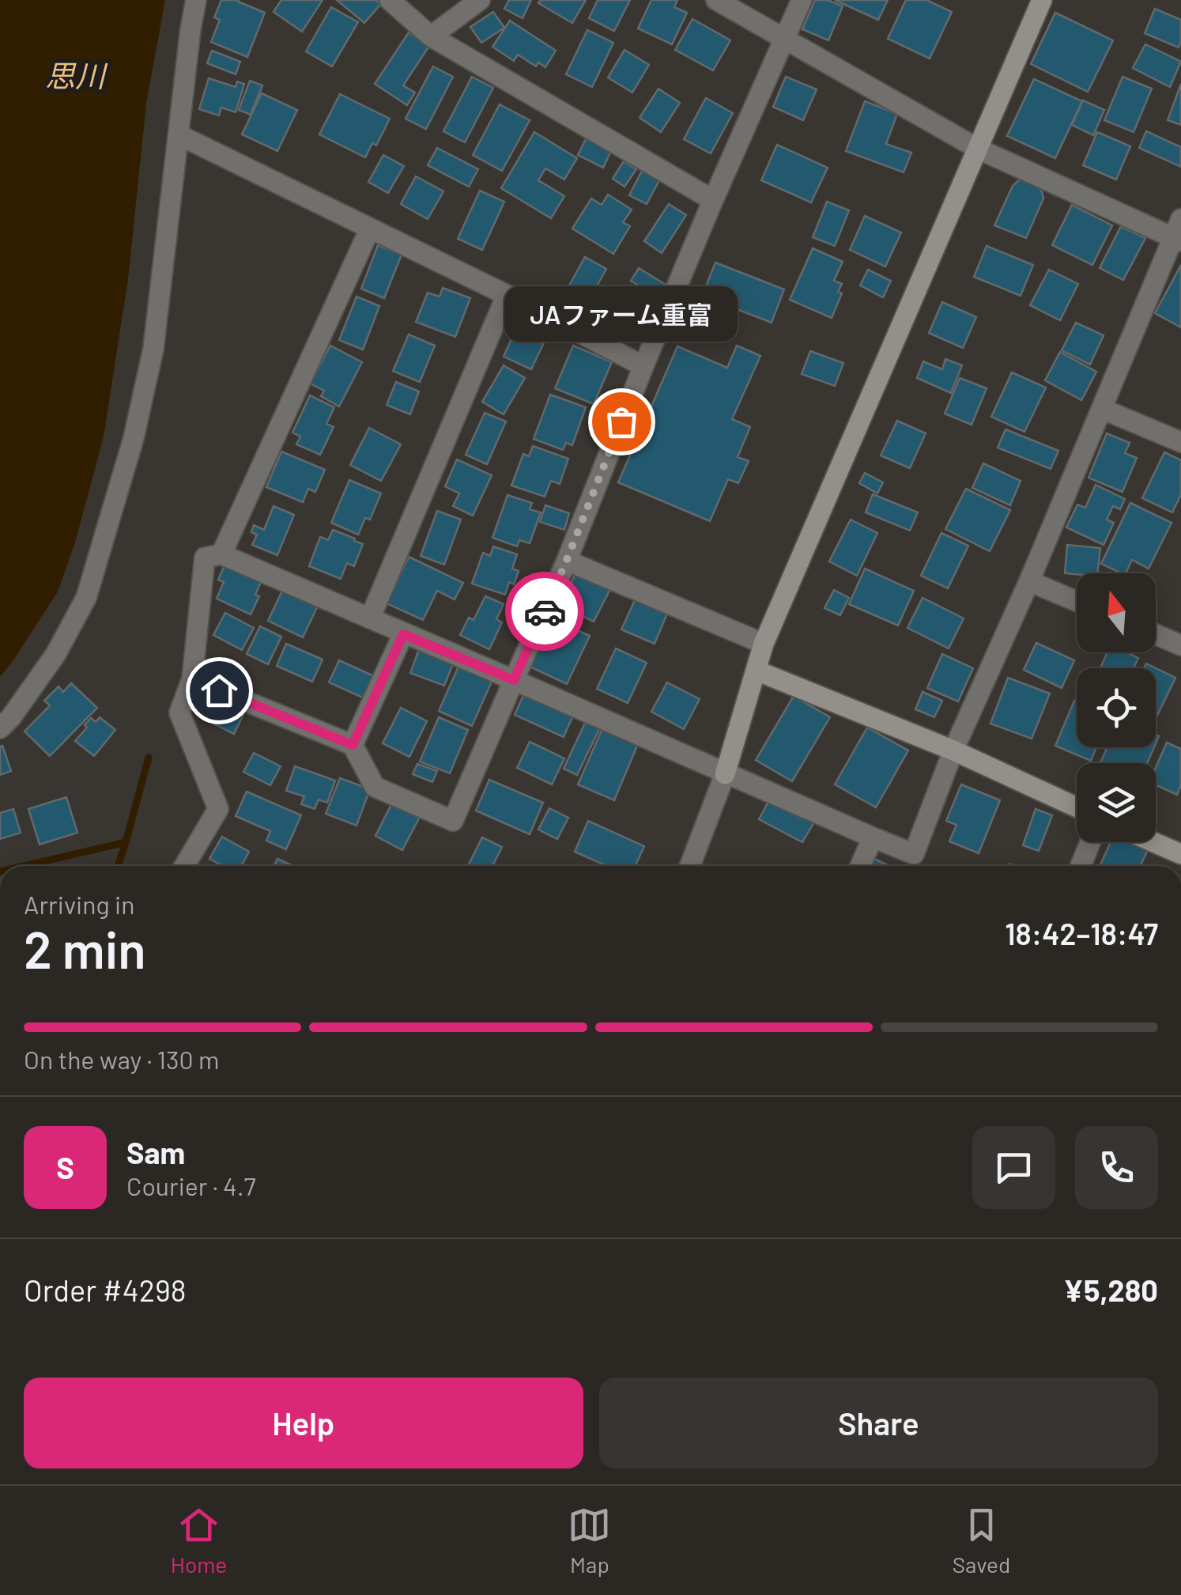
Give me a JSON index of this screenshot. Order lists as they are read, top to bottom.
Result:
{
  "water": ["思川"],
  "places": ["JAファーム重富"],
  "north": "top",
  "page": {
    "bubble": "JAファーム重富",
    "heading": ["2 min", "Arriving in", "18:42–18:47"],
    "panel": [
      "Sam",
      "Courier · 4.7",
      "Order #4298",
      "¥5,280"
    ],
    "bar": "On the way · 130 m",
    "round": "S",
    "buttons": ["Help", "Share"],
    "tabs": ["Home", "Map", "Saved"]
  }
}
